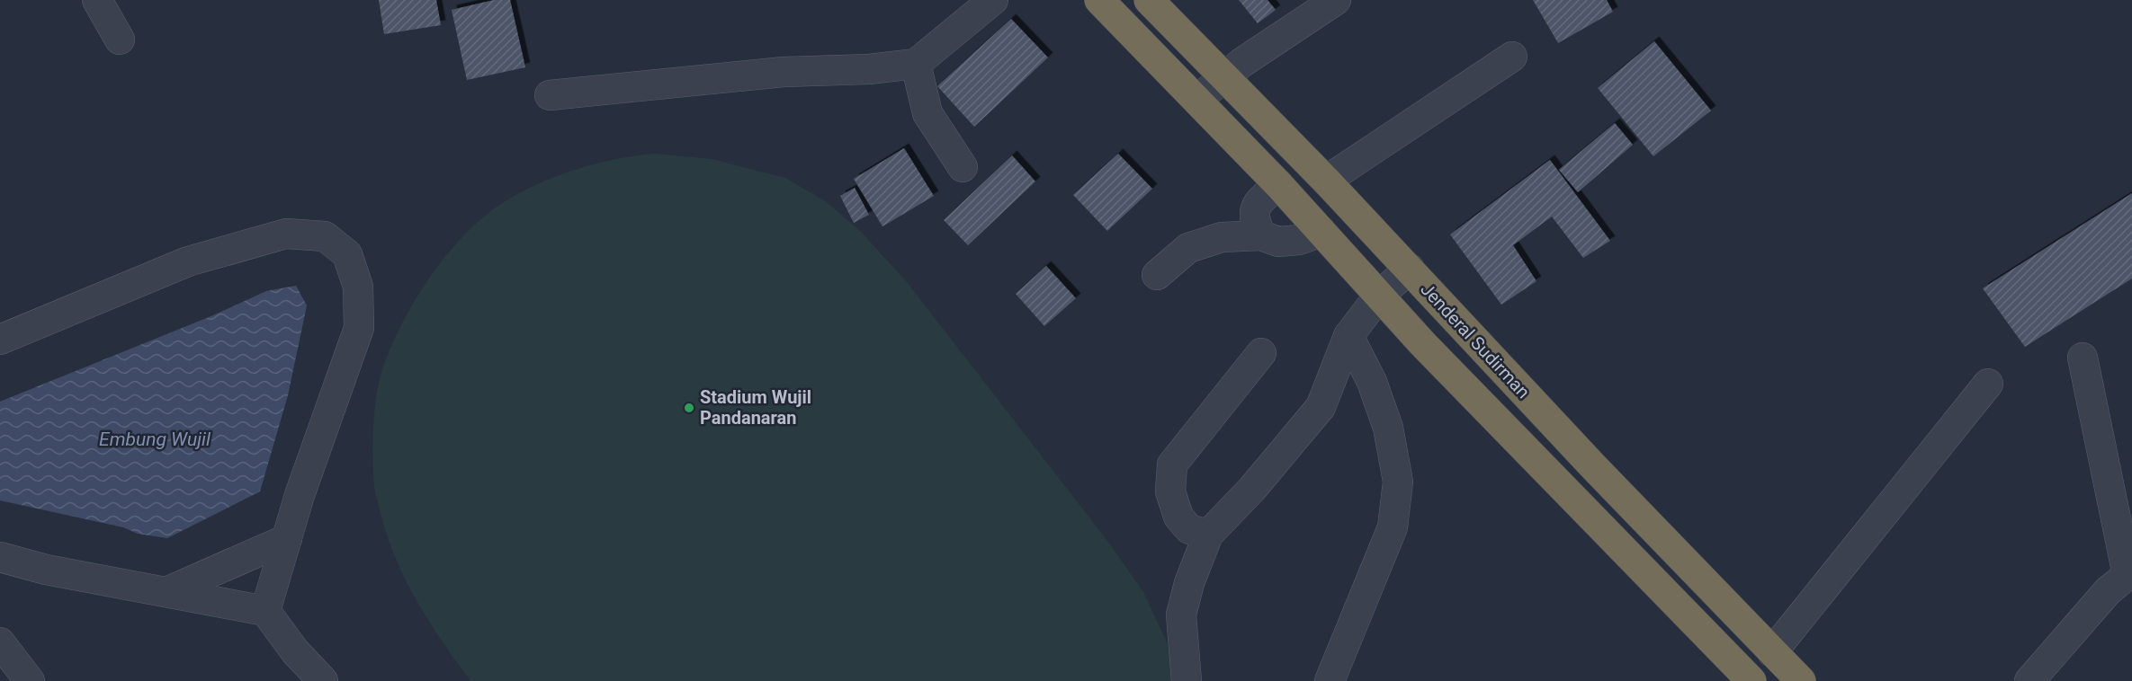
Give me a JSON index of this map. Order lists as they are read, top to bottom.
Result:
{
  "streets": {
    "highway": ["Jenderal Sudirman"]
  },
  "water": ["Embung Wujil"],
  "places": ["Stadium Wujil Pandanaran"]
}
